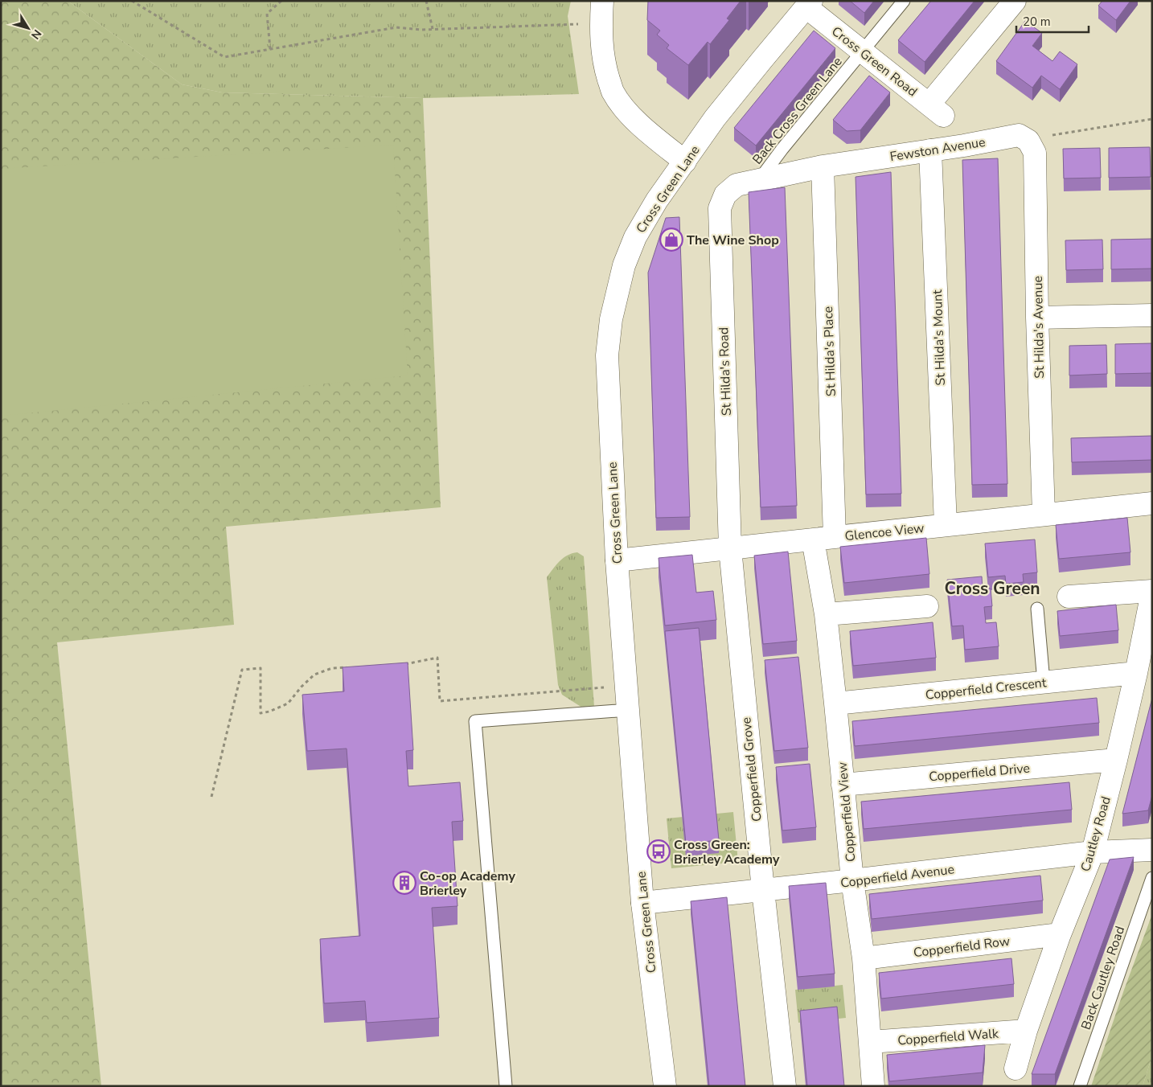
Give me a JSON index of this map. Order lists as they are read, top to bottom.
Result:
{
  "streets": {
    "street": [
      "Cross Green Road",
      "Fewston Avenue",
      "Cross Green Lane",
      "St Hilda's Avenue",
      "St Hilda's Mount",
      "St Hilda's Place",
      "St Hilda's Road",
      "Glencoe View",
      "Copperfield Crescent",
      "Copperfield Grove",
      "Copperfield Drive",
      "Copperfield View",
      "Cautley Road",
      "Copperfield Avenue",
      "Copperfield Row",
      "Copperfield Walk"
    ],
    "lane": ["Back Cross Green Lane", "Back Cautley Road"]
  },
  "crossings": [
    ["Cross Green Road", "Back Cross Green Lane"],
    ["Cross Green Road", "Cross Green Lane"],
    ["Back Cross Green Lane", "Fewston Avenue"],
    ["Fewston Avenue", "St Hilda's Avenue"],
    ["Fewston Avenue", "St Hilda's Mount"],
    ["Fewston Avenue", "St Hilda's Place"],
    ["Fewston Avenue", "St Hilda's Road"],
    ["Cross Green Lane", "Glencoe View"],
    ["Cross Green Lane", "Copperfield Avenue"],
    ["St Hilda's Avenue", "Glencoe View"],
    ["St Hilda's Mount", "Glencoe View"],
    ["St Hilda's Place", "Glencoe View"],
    ["St Hilda's Road", "Glencoe View"],
    ["St Hilda's Road", "Copperfield Grove"],
    ["Glencoe View", "Copperfield Grove"],
    ["Glencoe View", "Copperfield View"],
    ["Copperfield Crescent", "Copperfield View"],
    ["Copperfield Crescent", "Cautley Road"],
    ["Copperfield Grove", "Copperfield Avenue"],
    ["Copperfield Drive", "Copperfield View"],
    ["Copperfield Drive", "Cautley Road"],
    ["Copperfield View", "Copperfield Avenue"],
    ["Copperfield View", "Copperfield Row"],
    ["Copperfield View", "Copperfield Walk"],
    ["Cautley Road", "Copperfield Avenue"],
    ["Cautley Road", "Copperfield Row"],
    ["Cautley Road", "Copperfield Walk"]
  ],
  "districts": ["Cross Green"],
  "places": {
    "shop": ["The Wine Shop"],
    "bus stop": ["Cross Green: Brierley Academy"],
    "building": ["Co-op Academy Brierley"]
  },
  "scale_bar": "20 m",
  "north": "bottom right"
}
